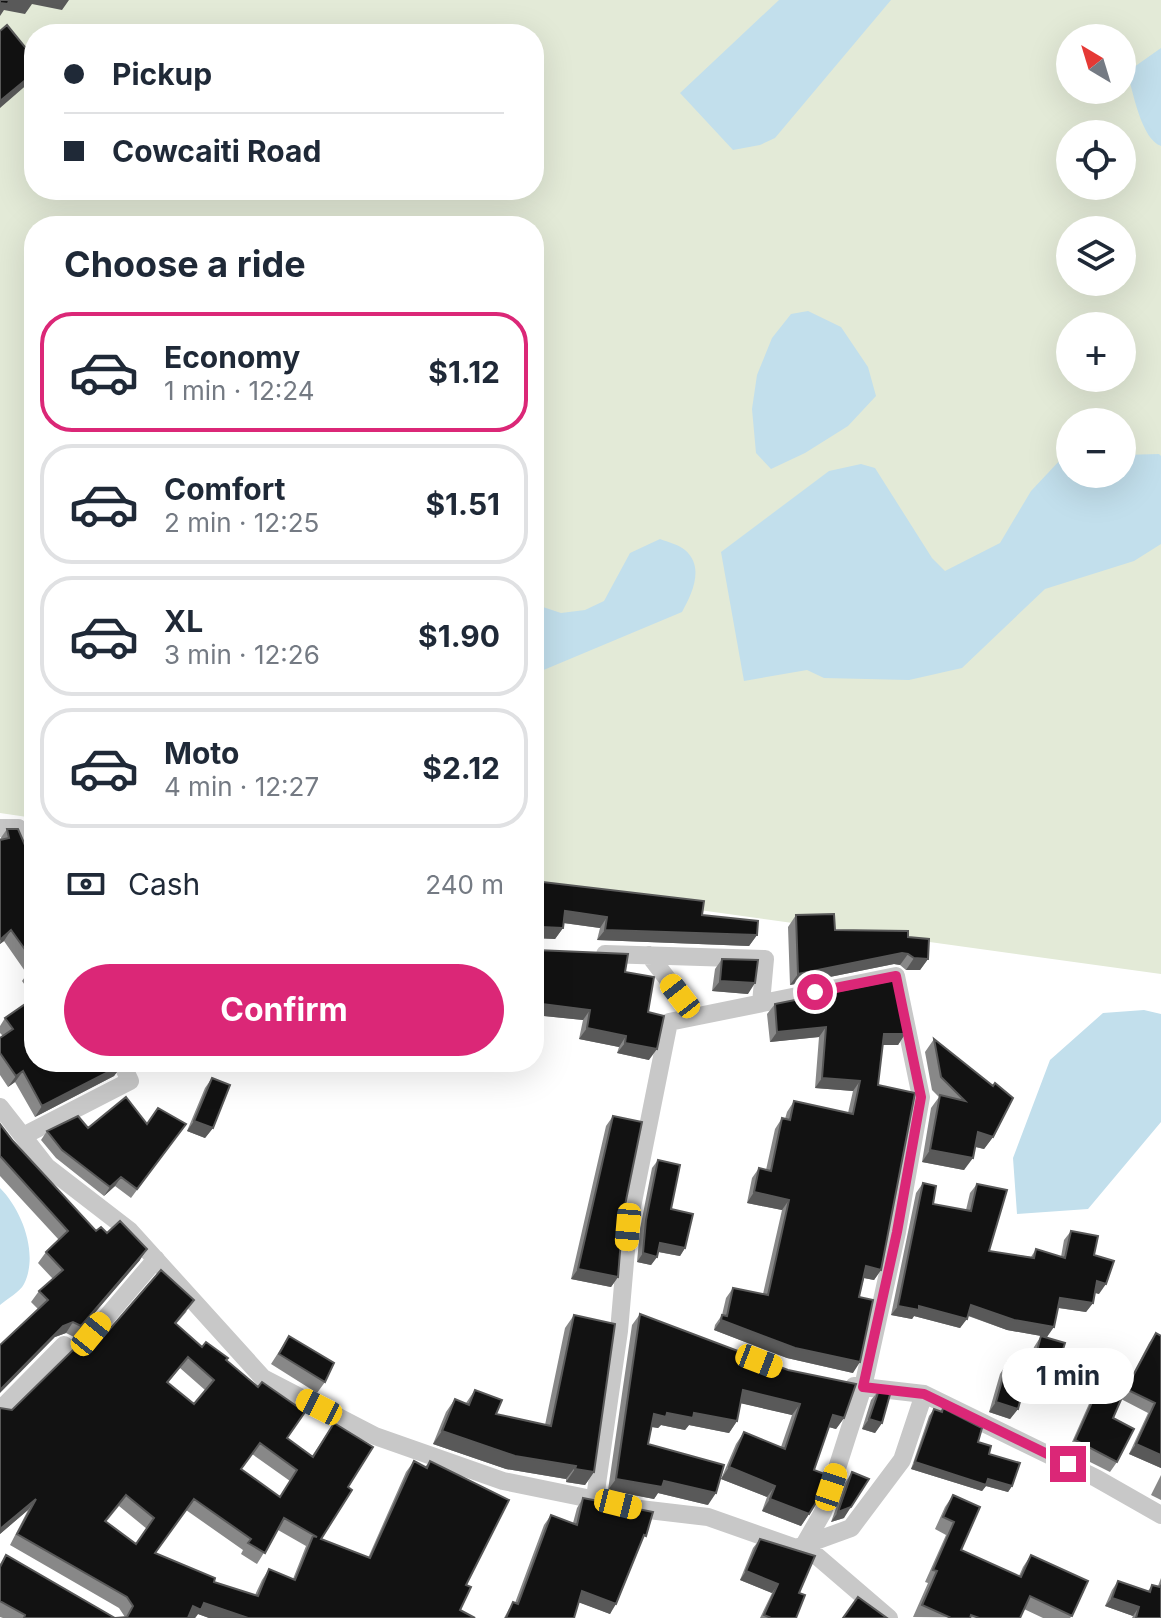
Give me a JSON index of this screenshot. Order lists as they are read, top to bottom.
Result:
{
  "north": "top left",
  "page": {
    "map_buttons": ["+", "−"],
    "banner": ["Pickup", "Cowcaiti Road"],
    "heading": "Choose a ride",
    "list": [
      {
        "name": "Economy",
        "note": "1 min · 12:24",
        "value": "$1.12"
      },
      {
        "name": "Comfort",
        "note": "2 min · 12:25",
        "value": "$1.51"
      },
      {
        "name": "XL",
        "note": "3 min · 12:26",
        "value": "$1.90"
      },
      {
        "name": "Moto",
        "note": "4 min · 12:27",
        "value": "$2.12"
      }
    ],
    "pay": ["Cash", "240 m"],
    "buttons": "Confirm",
    "bubble": "1 min"
  }
}
